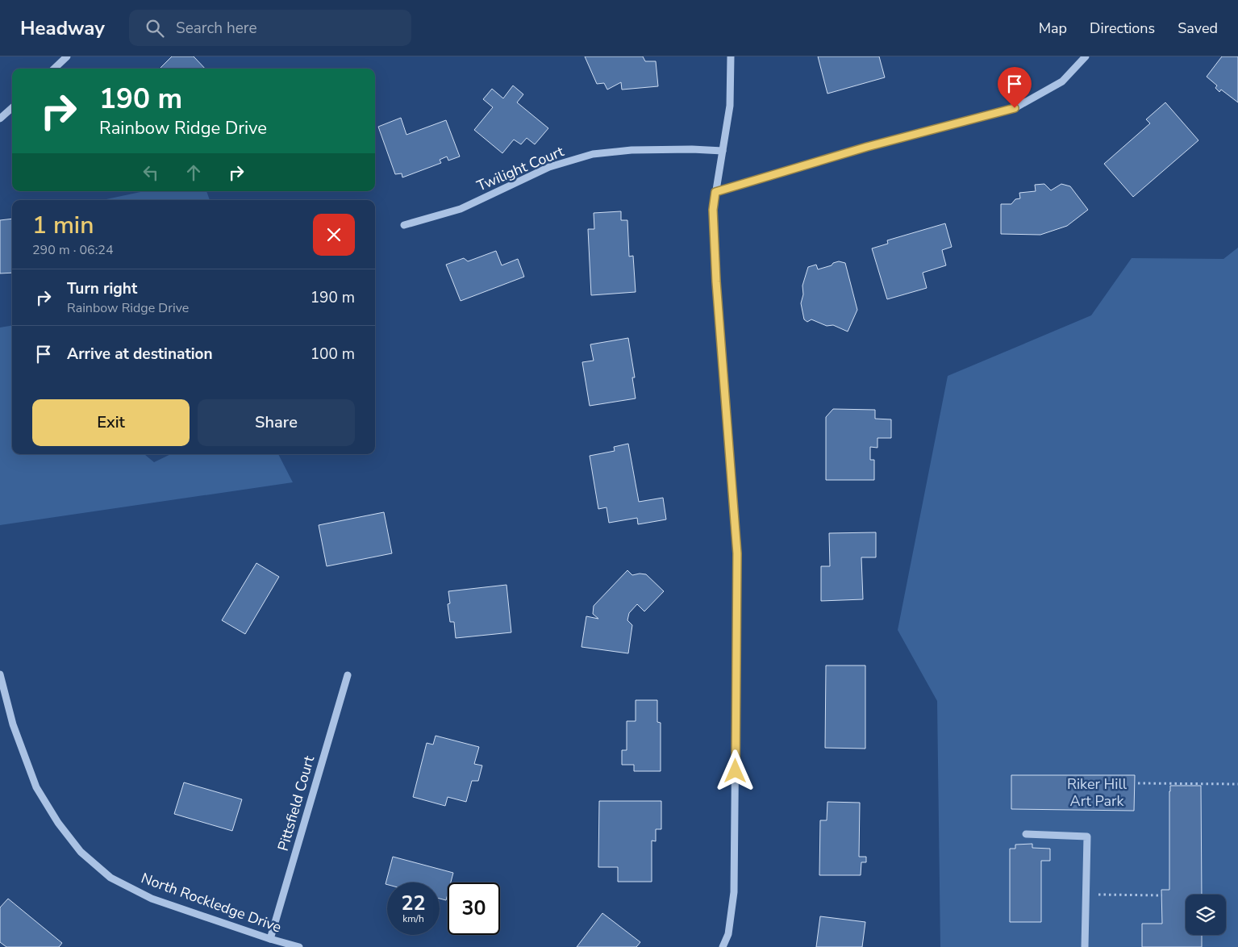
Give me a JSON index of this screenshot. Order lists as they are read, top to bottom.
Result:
{
  "streets": {
    "street": ["Twilight Court", "Pittsfield Court", "North Rockledge Drive"]
  },
  "crossings": [
    ["Pittsfield Court", "North Rockledge Drive"]
  ],
  "parks": ["Riker Hill Art Park"],
  "page": {
    "header": "Headway",
    "search": "Search here",
    "nav": ["Map", "Directions", "Saved"],
    "turn": ["190 m", "Rainbow Ridge Drive"],
    "heading": ["1 min", "290 m · 06:24"],
    "list": [
      {
        "name": "Turn right",
        "note": "Rainbow Ridge Drive",
        "value": "190 m"
      },
      {
        "name": "Arrive at destination",
        "value": "100 m"
      }
    ],
    "buttons": ["Exit", "Share"],
    "speed": "22 km/h",
    "limit": "30"
  }
}
